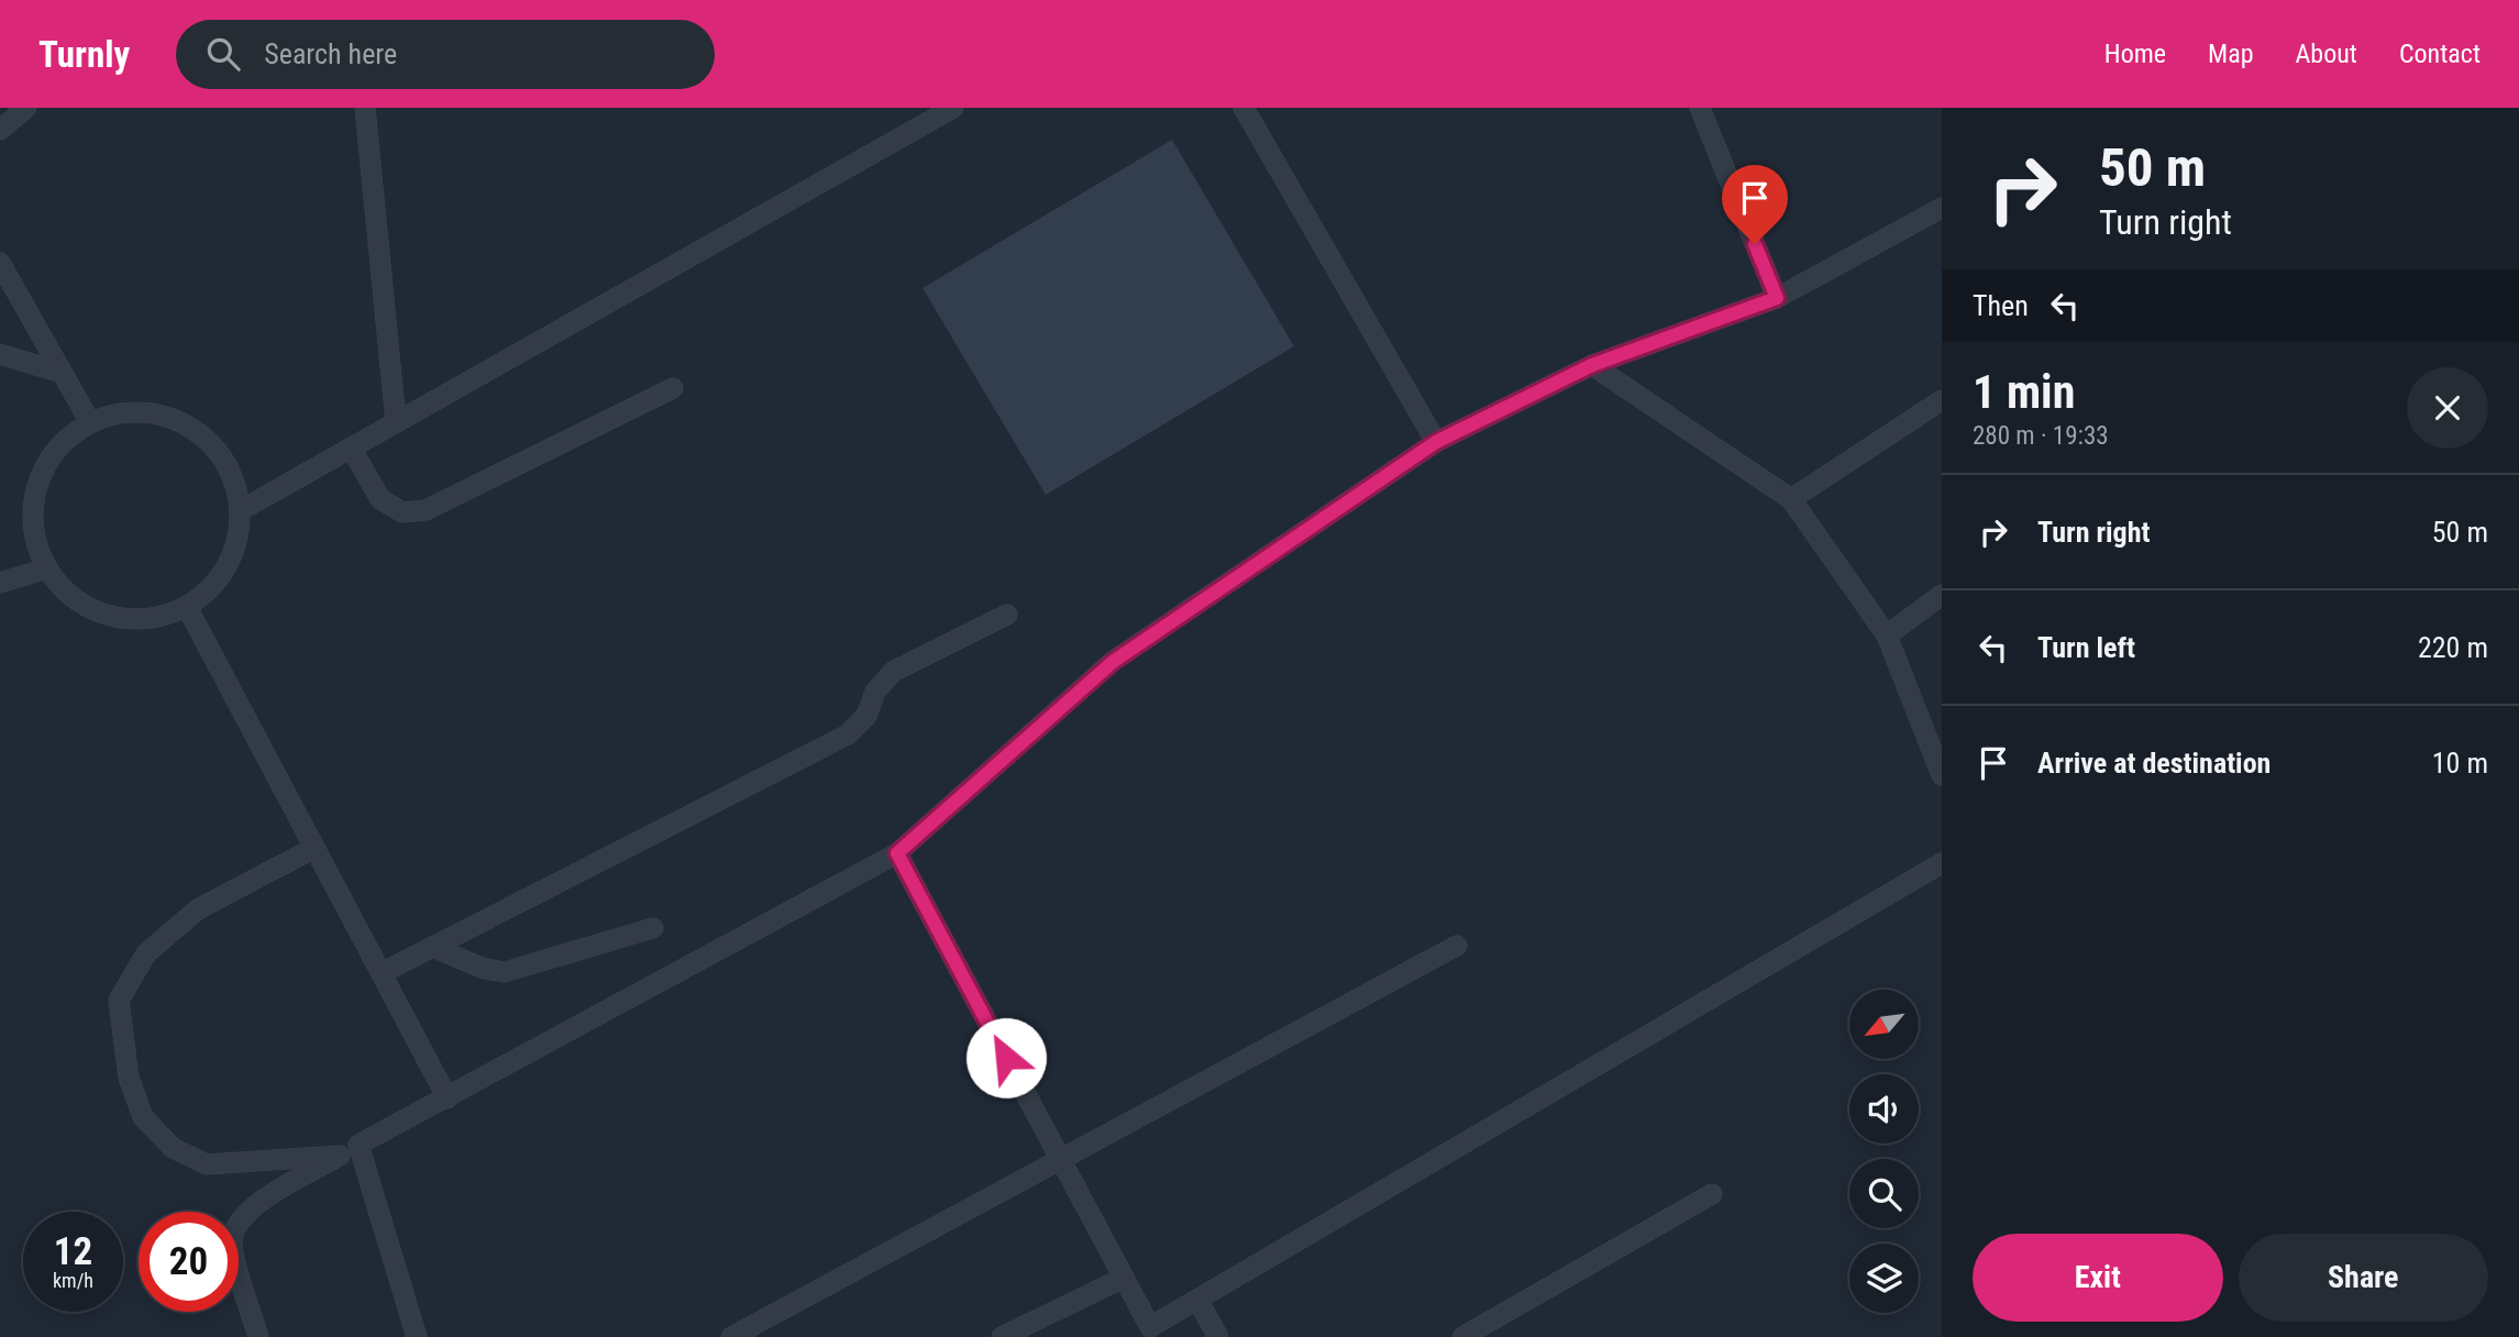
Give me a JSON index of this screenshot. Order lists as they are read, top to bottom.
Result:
{
  "north": "bottom left",
  "page": {
    "header": "Turnly",
    "search": "Search here",
    "nav": [
      "Home",
      "Map",
      "About",
      "Contact"
    ],
    "turn": ["50 m", "Turn right"],
    "then": "Then",
    "heading": ["1 min", "280 m · 19:33"],
    "list": [
      {
        "name": "Turn right",
        "value": "50 m"
      },
      {
        "name": "Turn left",
        "value": "220 m"
      },
      {
        "name": "Arrive at destination",
        "value": "10 m"
      }
    ],
    "speed": "12 km/h",
    "limit": "20",
    "buttons": ["Exit", "Share"]
  }
}
